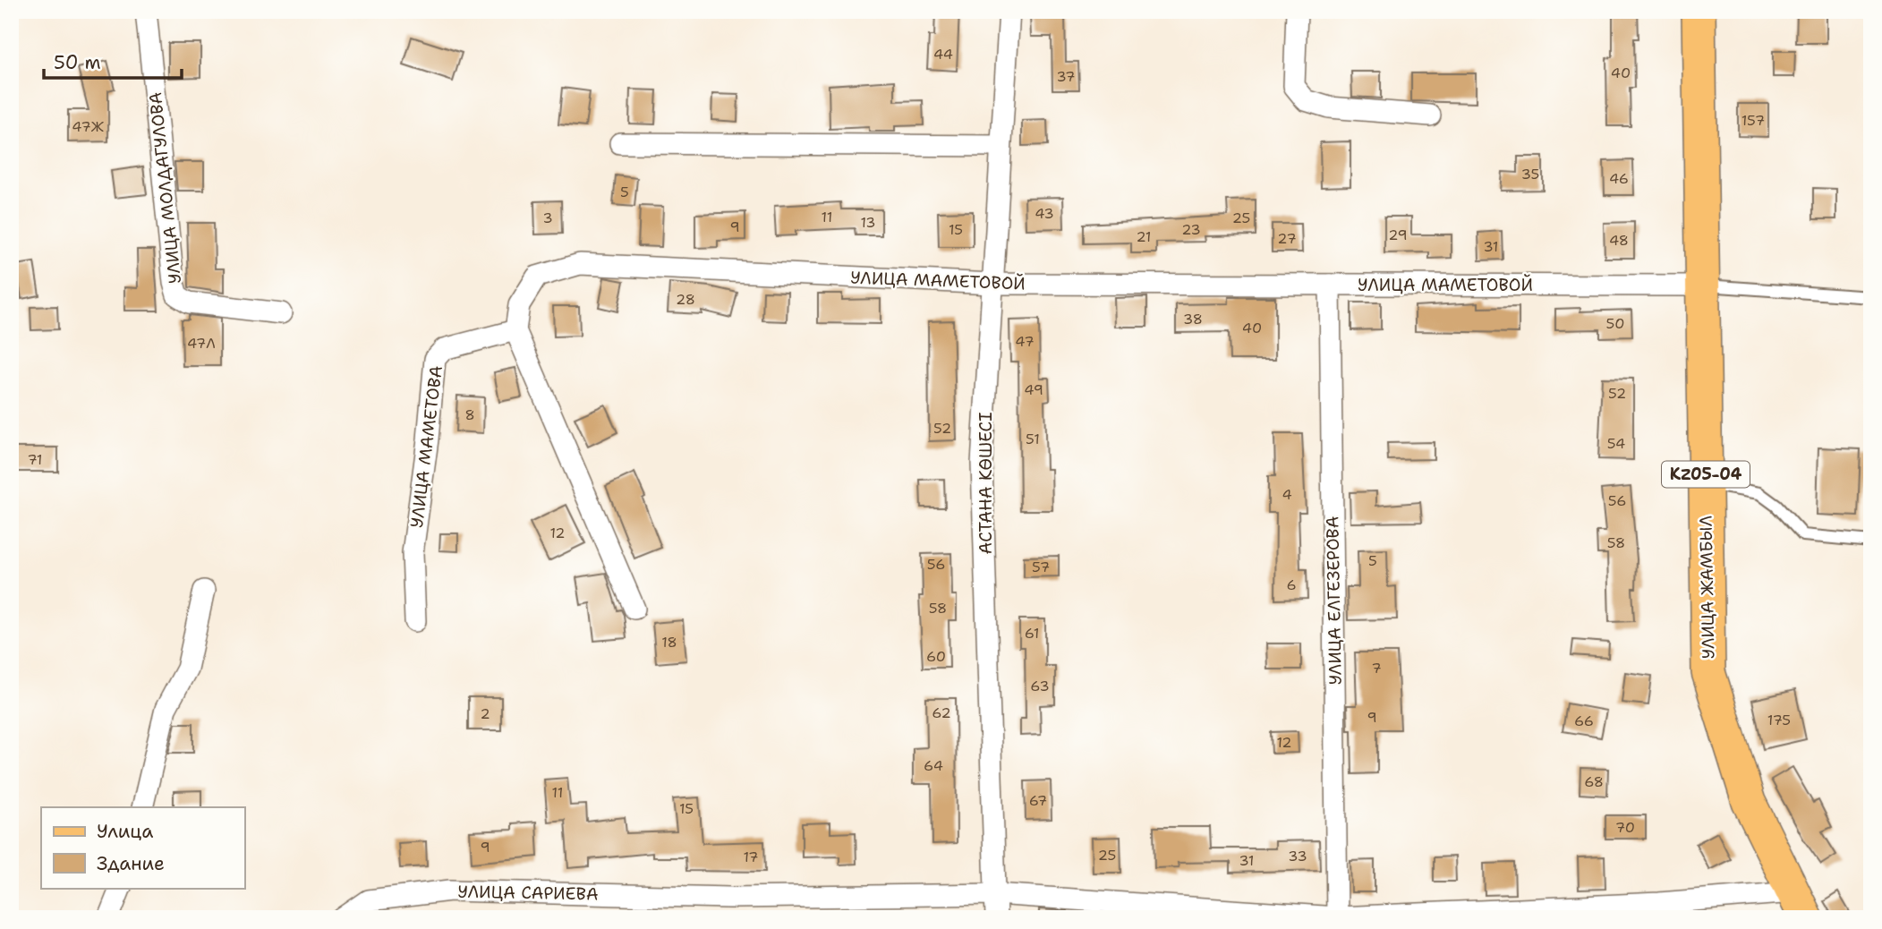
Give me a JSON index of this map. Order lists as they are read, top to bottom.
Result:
{
  "streets": {
    "main road": ["KZ05-04", "УЛИЦА ЖАМБЫЛ"],
    "street": [
      "УЛИЦА МОЛДАГУЛОВА",
      "УЛИЦА МАМЕТОВОЙ",
      "УЛИЦА МАМЕТОВА",
      "АСТАНА КӨШЕСІ",
      "УЛИЦА ЕЛГЕЗЕРОВА",
      "УЛИЦА САРИЕВА"
    ]
  },
  "crossings": [
    ["УЛИЦА МАМЕТОВОЙ", "УЛИЦА МАМЕТОВА"],
    ["УЛИЦА МАМЕТОВОЙ", "АСТАНА КӨШЕСІ"],
    ["УЛИЦА МАМЕТОВОЙ", "УЛИЦА ЖАМБЫЛ"],
    ["УЛИЦА МАМЕТОВОЙ", "УЛИЦА ЕЛГЕЗЕРОВА"],
    ["АСТАНА КӨШЕСІ", "УЛИЦА САРИЕВА"],
    ["УЛИЦА ЖАМБЫЛ", "УЛИЦА САРИЕВА"],
    ["УЛИЦА ЕЛГЕЗЕРОВА", "УЛИЦА САРИЕВА"]
  ],
  "house_numbers": [
    "44",
    "40",
    "37",
    "157",
    "47Ж",
    "35",
    "46",
    "5",
    "43",
    "11",
    "3",
    "25",
    "13",
    "9",
    "15",
    "23",
    "29",
    "21",
    "27",
    "48",
    "31",
    "28",
    "38",
    "50",
    "40",
    "47",
    "47Л",
    "49",
    "52",
    "8",
    "52",
    "51",
    "54",
    "71",
    "4",
    "56",
    "12",
    "58",
    "5",
    "56",
    "57",
    "6",
    "58",
    "61",
    "18",
    "60",
    "7",
    "63",
    "62",
    "2",
    "9",
    "175",
    "66",
    "12",
    "64",
    "68",
    "11",
    "67",
    "15",
    "70",
    "9",
    "25",
    "33",
    "17",
    "31"
  ],
  "legend": ["Улица", "Здание"],
  "scale_bar": "50 m"
}
